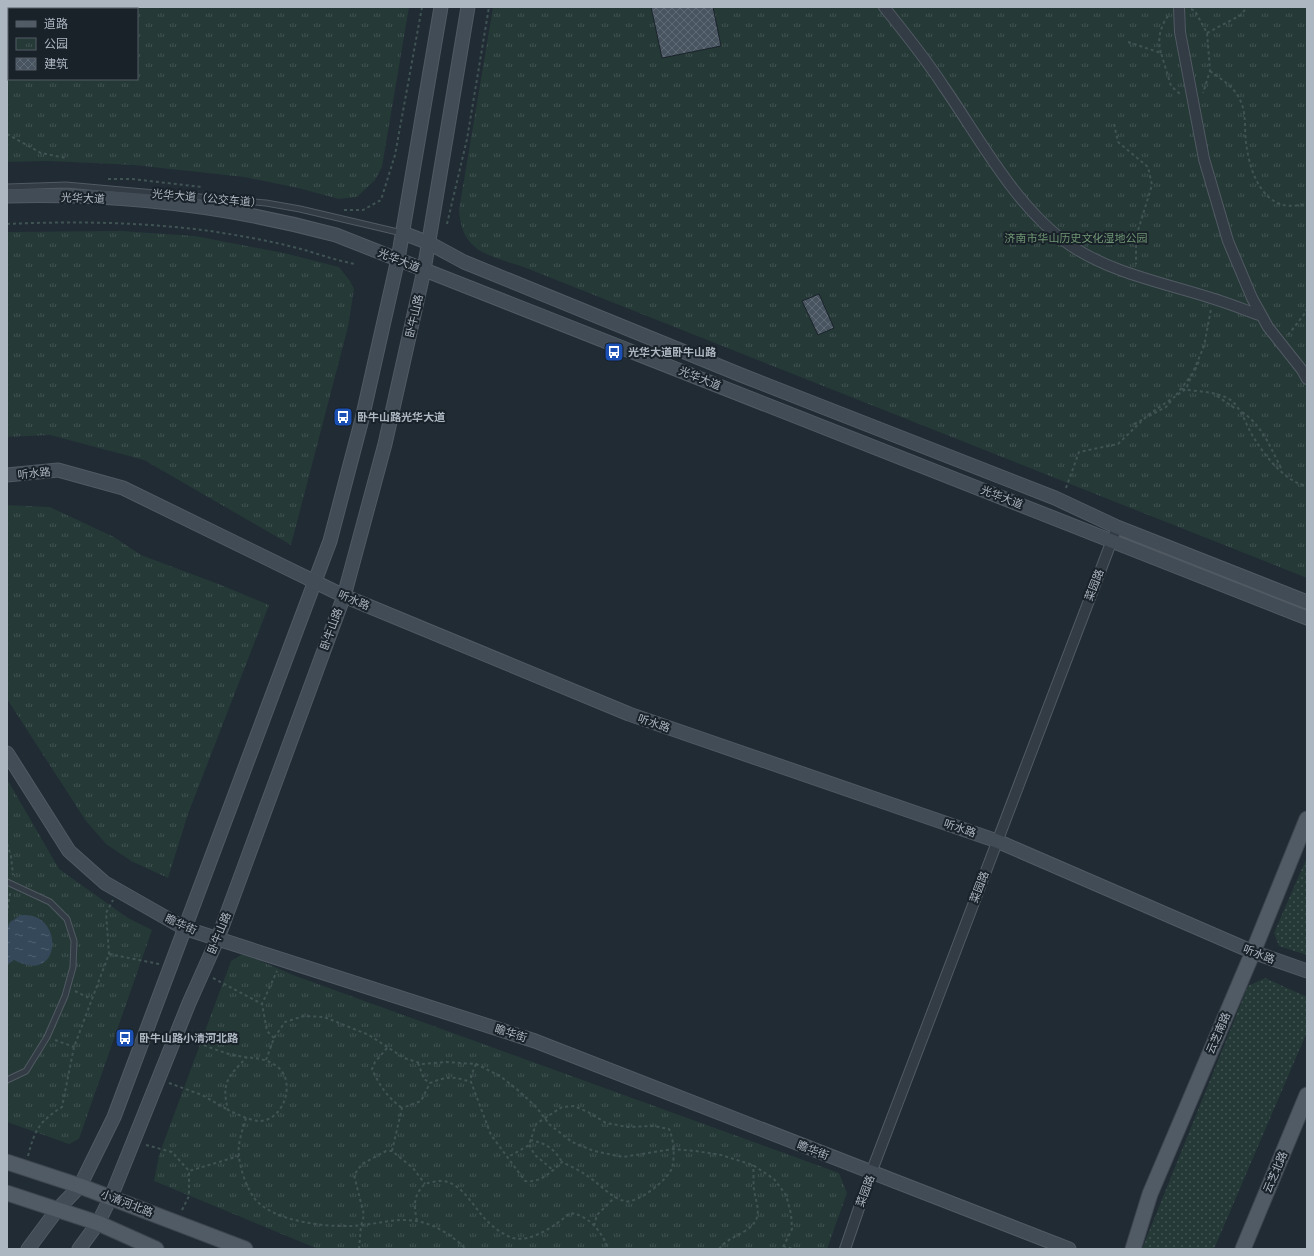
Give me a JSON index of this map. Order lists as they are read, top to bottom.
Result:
{
  "streets": {
    "main road": [
      "光华大道",
      "卧牛山路",
      "听水路",
      "瞻华街",
      "云芝南路",
      "云芝北路",
      "小清河北路"
    ],
    "street": ["菜园路"],
    "lane": ["光华大道（公交车道）"]
  },
  "crossings": [
    ["光华大道", "光华大道（公交车道）"],
    ["光华大道", "卧牛山路"],
    ["光华大道", "菜园路"],
    ["卧牛山路", "听水路"],
    ["卧牛山路", "瞻华街"],
    ["卧牛山路", "小清河北路"],
    ["听水路", "菜园路"],
    ["听水路", "云芝南路"],
    ["菜园路", "瞻华街"]
  ],
  "parks": ["济南市华山历史文化湿地公园"],
  "places": {
    "bus stop": ["光华大道卧牛山路", "卧牛山路光华大道", "卧牛山路小清河北路"]
  },
  "legend": ["道路", "公园", "建筑"]
}
